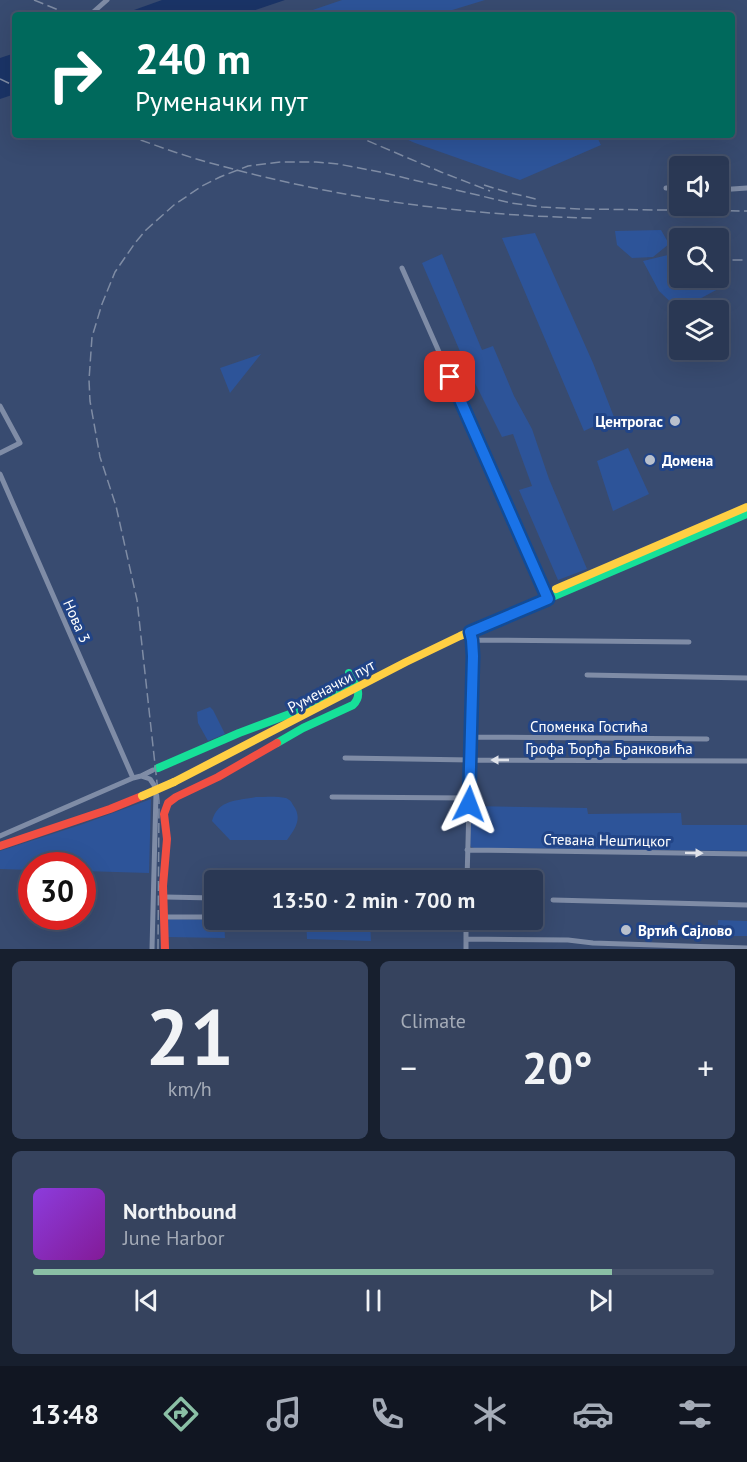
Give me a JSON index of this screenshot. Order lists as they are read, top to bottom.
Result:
{
  "streets": {
    "main road": ["Руменачки пут"],
    "street": [
      "Нова 3",
      "Споменка Гостића",
      "Грофа Ђорђа Бранковића",
      "Стевана Нештицког"
    ]
  },
  "one_way": ["Грофа Ђорђа Бранковића", "Стевана Нештицког"],
  "places": ["Центрогас", "Домена", "Вртић Сајлово"],
  "page": {
    "turn": ["240 m", "Руменачки пут"],
    "limit": "30",
    "trip": "13:50 · 2 min · 700 m",
    "tile": [
      ["21", "km/h"],
      "Climate"
    ],
    "heat": ["−", "20°", "+"],
    "song": ["Northbound", "June Harbor"],
    "tabs": "13:48"
  }
}
